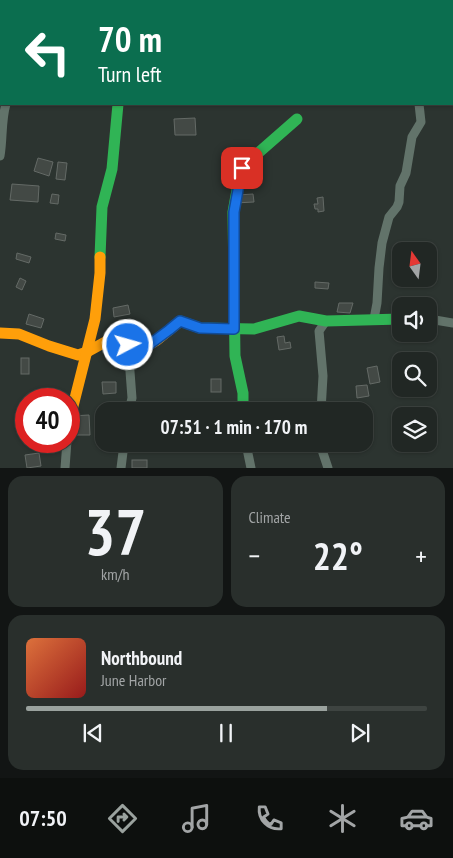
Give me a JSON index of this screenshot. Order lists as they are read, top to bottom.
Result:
{
  "north": "top",
  "page": {
    "turn": ["70 m", "Turn left"],
    "limit": "40",
    "trip": "07:51 · 1 min · 170 m",
    "tile": [
      ["37", "km/h"],
      "Climate"
    ],
    "heat": ["−", "22°", "+"],
    "song": ["Northbound", "June Harbor"],
    "tabs": "07:50"
  }
}
